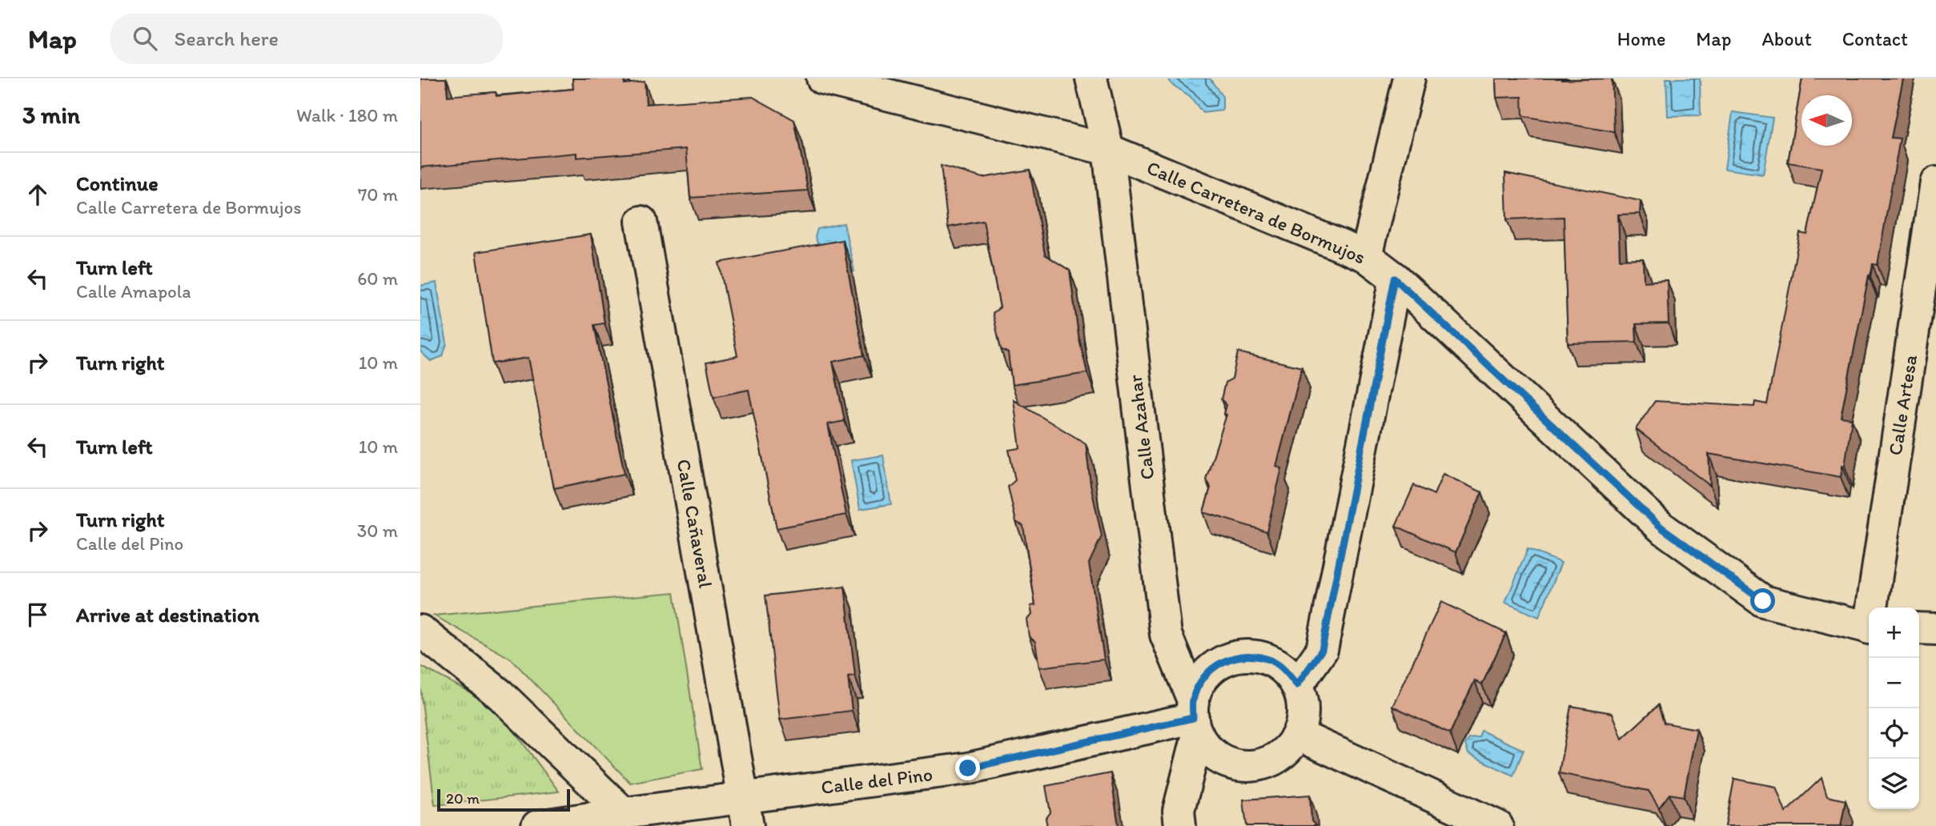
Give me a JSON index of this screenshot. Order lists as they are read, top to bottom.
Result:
{
  "streets": {
    "street": [
      "Calle Carretera de Bormujos",
      "Calle Artesa",
      "Calle Azahar",
      "Calle Cañaveral",
      "Calle del Pino"
    ]
  },
  "crossings": [
    ["Calle Carretera de Bormujos", "Calle Azahar"],
    ["Calle Azahar", "Calle del Pino"],
    ["Calle Cañaveral", "Calle del Pino"]
  ],
  "scale_bar": "20 m",
  "north": "left",
  "page": {
    "header": "Map",
    "search": "Search here",
    "nav": [
      "Home",
      "Map",
      "About",
      "Contact"
    ],
    "heading": ["3 min", "Walk · 180 m"],
    "list": [
      ["Continue", "Calle Carretera de Bormujos", "70 m"],
      ["Turn left", "Calle Amapola", "60 m"],
      ["Turn right", "10 m"],
      ["Turn left", "10 m"],
      ["Turn right", "Calle del Pino", "30 m"],
      "Arrive at destination"
    ],
    "map_buttons": ["+", "−"],
    "scale": "20 m"
  }
}
